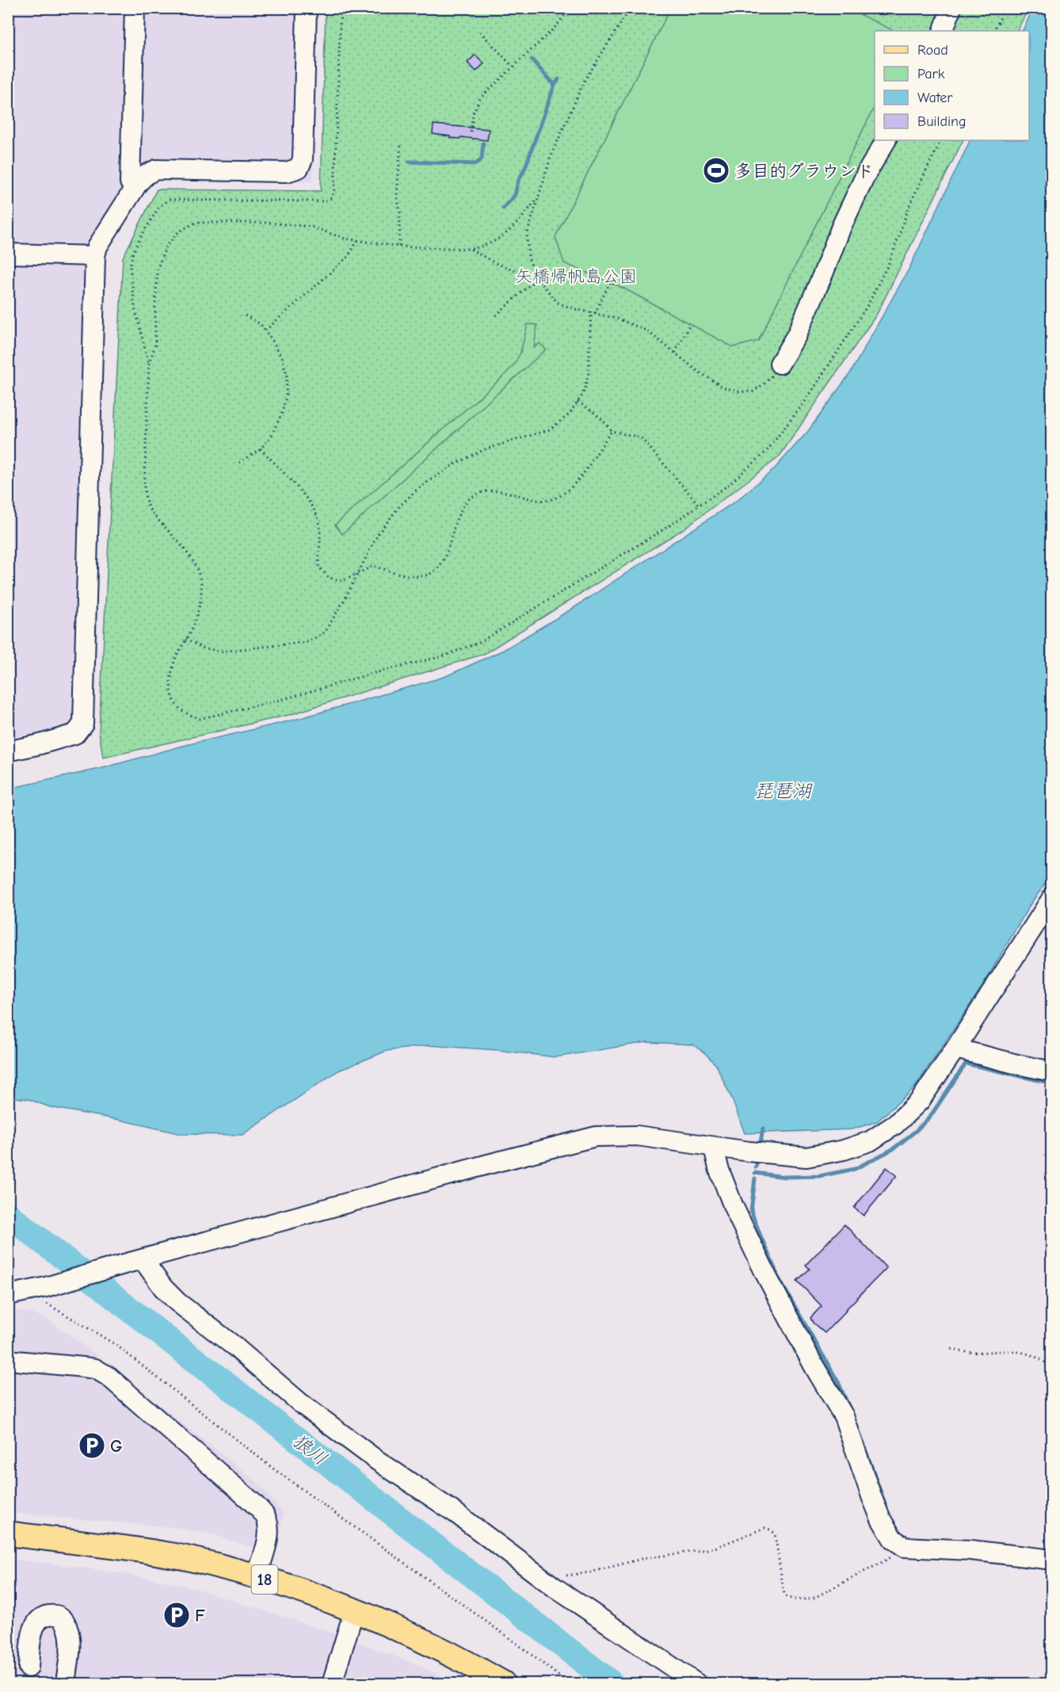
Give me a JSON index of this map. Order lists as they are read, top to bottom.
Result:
{
  "streets": {
    "main road": ["18"]
  },
  "water": ["琵琶湖", "狼川"],
  "parks": ["矢橋帰帆島公園"],
  "places": {
    "sports": ["多目的グラウンド"],
    "parking": ["G", "F"]
  },
  "legend": [
    "Road",
    "Park",
    "Water",
    "Building"
  ]
}
